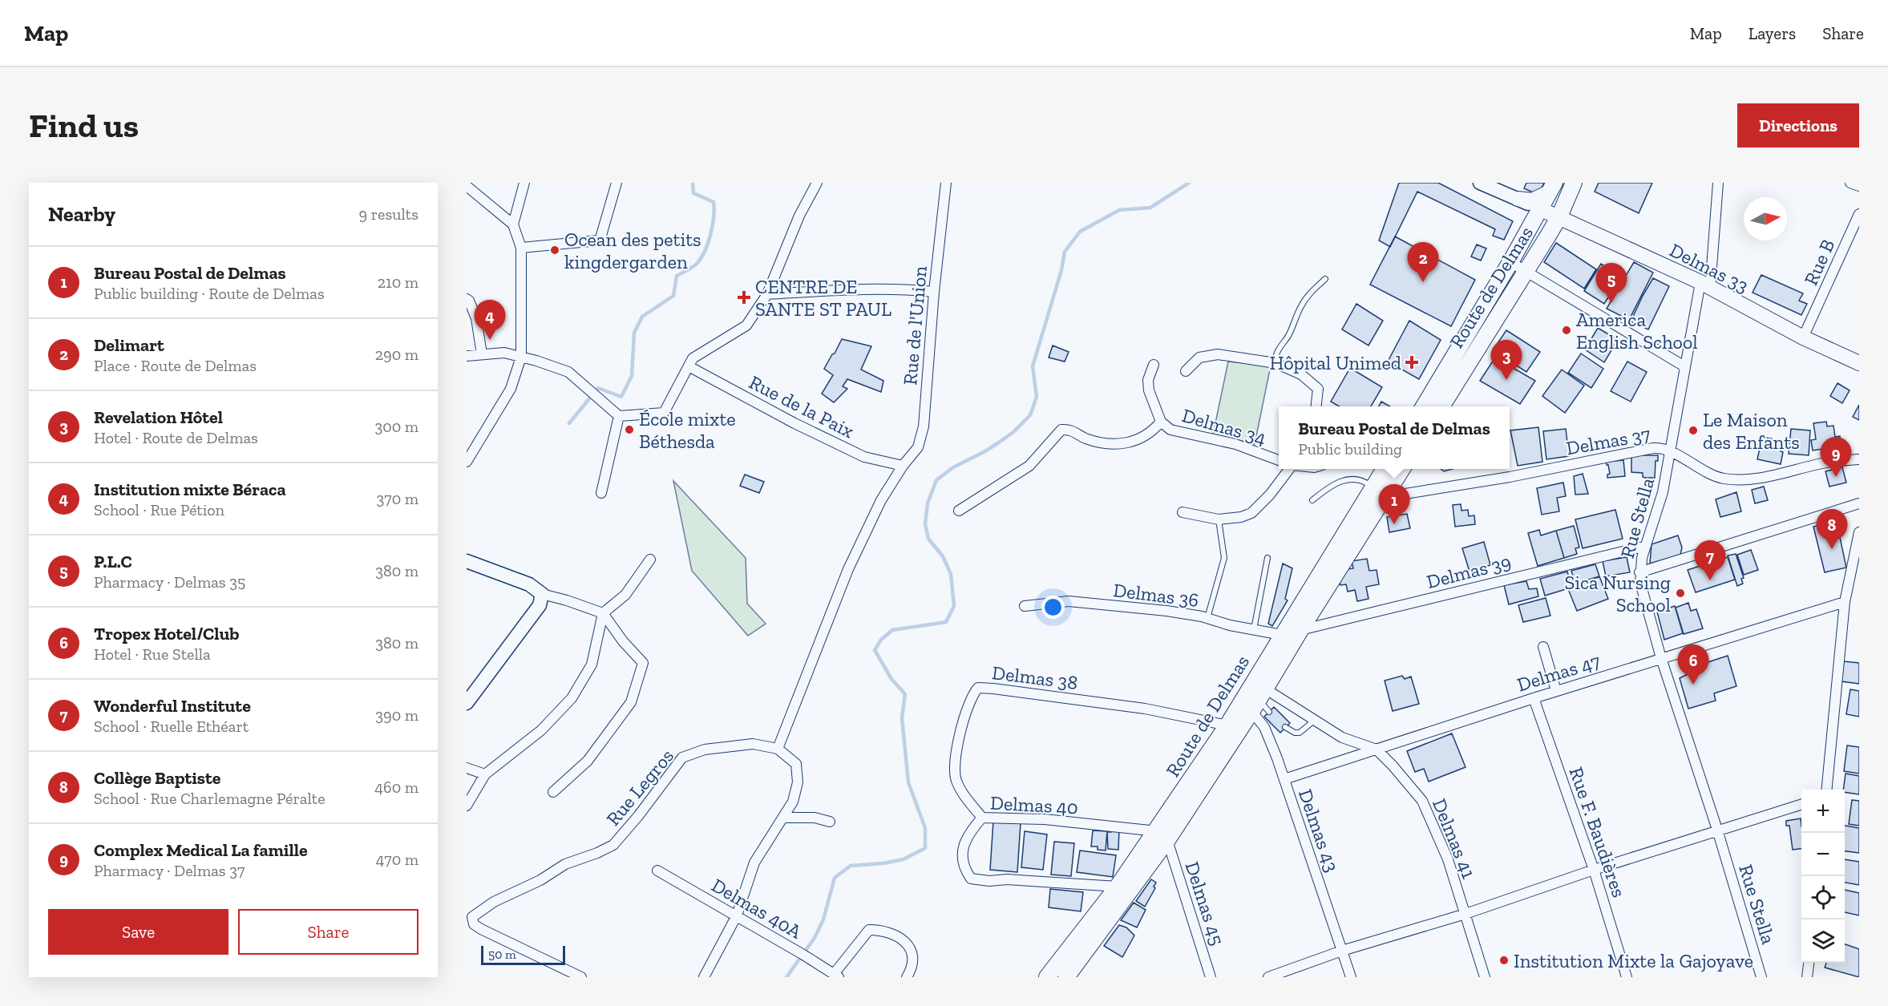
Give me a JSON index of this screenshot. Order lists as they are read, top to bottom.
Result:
{
  "streets": {
    "main road": ["Delmas 33", "Route de Delmas"],
    "street": [
      "Rue B",
      "Rue de l'Union",
      "Rue de la Paix",
      "Delmas 34",
      "Delmas 37",
      "Rue Stella",
      "Delmas 39",
      "Delmas 36",
      "Delmas 47",
      "Delmas 38",
      "Rue Legros",
      "Delmas 40",
      "Delmas 43",
      "Rue F. Baudières",
      "Delmas 41",
      "Delmas 45",
      "Delmas 40A"
    ]
  },
  "crossings": [
    ["Rue B", "Delmas 33"],
    ["Delmas 33", "Route de Delmas"],
    ["Delmas 33", "Rue Stella"],
    ["Route de Delmas", "Delmas 37"],
    ["Route de Delmas", "Delmas 39"],
    ["Route de Delmas", "Delmas 36"],
    ["Route de Delmas", "Delmas 38"],
    ["Route de Delmas", "Delmas 40"],
    ["Route de Delmas", "Delmas 43"],
    ["Route de Delmas", "Delmas 41"],
    ["Route de Delmas", "Delmas 45"],
    ["Rue de l'Union", "Rue de la Paix"],
    ["Rue de l'Union", "Rue Legros"],
    ["Delmas 37", "Rue Stella"],
    ["Rue Stella", "Delmas 39"],
    ["Rue Stella", "Delmas 47"],
    ["Delmas 39", "Delmas 36"],
    ["Delmas 47", "Delmas 43"],
    ["Delmas 47", "Rue F. Baudières"],
    ["Delmas 47", "Delmas 41"],
    ["Delmas 38", "Delmas 40"],
    ["Rue Legros", "Delmas 40A"],
    ["Delmas 40", "Delmas 45"],
    ["Delmas 43", "Delmas 41"]
  ],
  "places": {
    "other": [
      "Ocean des petits kingdergarden",
      "America English School",
      "École mixte Béthesda",
      "Le Maison des Enfants",
      "Sica Nursing School",
      "Institution Mixte la Gajoyave"
    ],
    "health": ["CENTRE DE SANTE ST PAUL", "Hôpital Unimed"]
  },
  "scale_bar": "50 m",
  "north": "right",
  "page": {
    "header": "Map",
    "nav": ["Map", "Layers", "Share"],
    "buttons": [
      "Directions",
      ["Save", "Share"]
    ],
    "title": "Find us",
    "heading": ["Nearby", "9 results"],
    "pins": [
      "2",
      "5",
      "4",
      "3",
      "9",
      "1",
      "8",
      "7",
      "6"
    ],
    "list": [
      {
        "mark": "1",
        "name": "Bureau Postal de Delmas",
        "note": "Public building · Route de Delmas",
        "value": "210 m"
      },
      {
        "mark": "2",
        "name": "Delimart",
        "note": "Place · Route de Delmas",
        "value": "290 m"
      },
      {
        "mark": "3",
        "name": "Revelation Hôtel",
        "note": "Hotel · Route de Delmas",
        "value": "300 m"
      },
      {
        "mark": "4",
        "name": "Institution mixte Béraca",
        "note": "School · Rue Pétion",
        "value": "370 m"
      },
      {
        "mark": "5",
        "name": "P.L.C",
        "note": "Pharmacy · Delmas 35",
        "value": "380 m"
      },
      {
        "mark": "6",
        "name": "Tropex Hotel/Club",
        "note": "Hotel · Rue Stella",
        "value": "380 m"
      },
      {
        "mark": "7",
        "name": "Wonderful Institute",
        "note": "School · Ruelle Ethéart",
        "value": "390 m"
      },
      {
        "mark": "8",
        "name": "Collège Baptiste",
        "note": "School · Rue Charlemagne Péralte",
        "value": "460 m"
      },
      {
        "mark": "9",
        "name": "Complex Medical La famille",
        "note": "Pharmacy · Delmas 37",
        "value": "470 m"
      }
    ],
    "popup": ["Bureau Postal de Delmas", "Public building"],
    "map_buttons": ["+", "−"],
    "scale": "50 m"
  }
}
